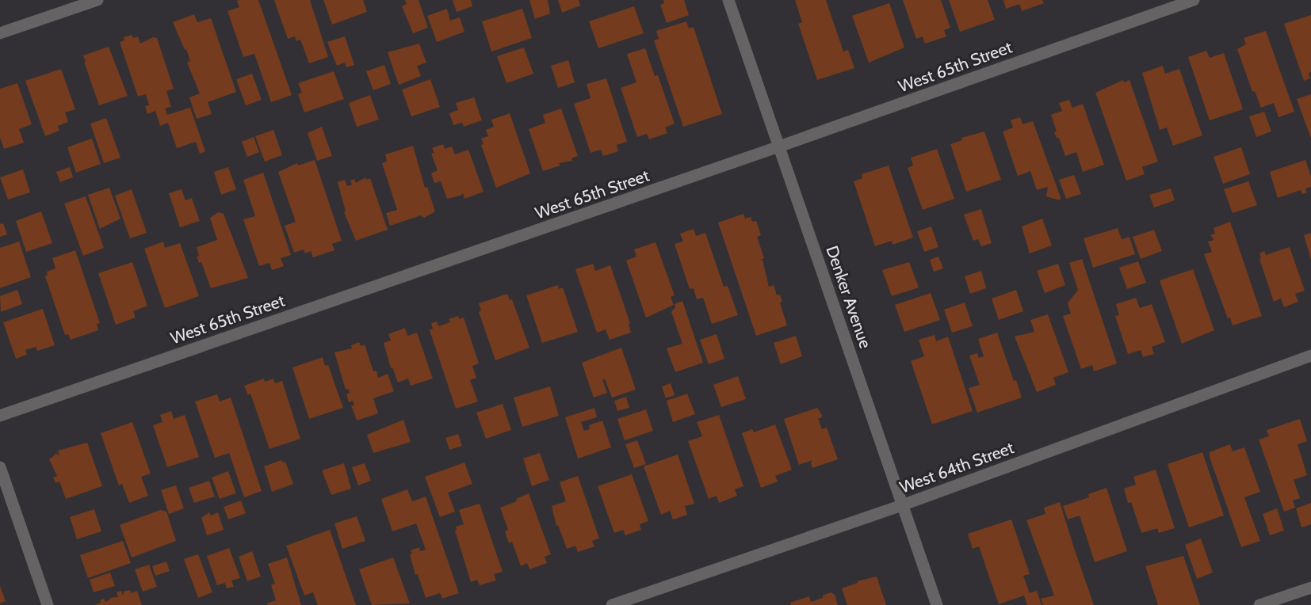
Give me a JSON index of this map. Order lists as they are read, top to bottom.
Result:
{
  "streets": {
    "street": ["West 65th Street", "Denker Avenue", "West 64th Street"]
  },
  "crossings": [
    ["West 65th Street", "Denker Avenue"],
    ["Denker Avenue", "West 64th Street"]
  ]
}
